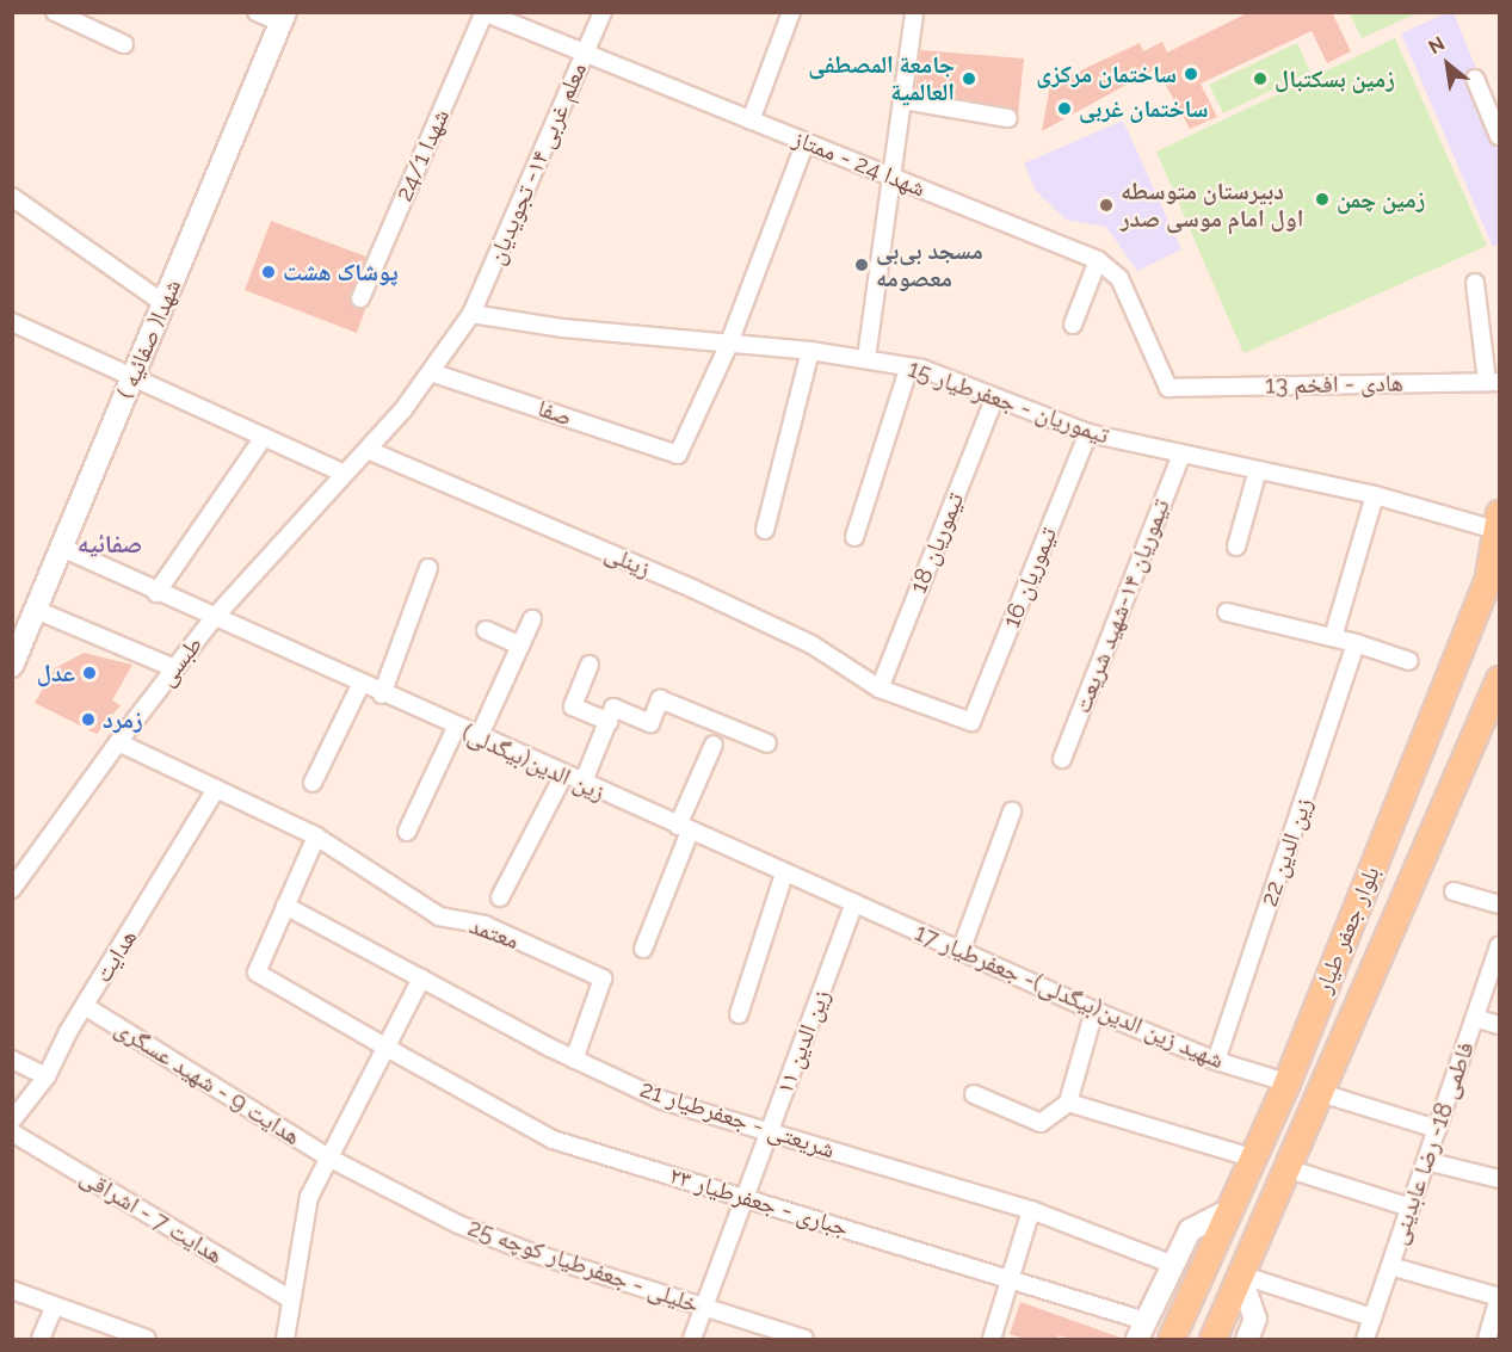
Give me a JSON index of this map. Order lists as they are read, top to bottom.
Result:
{
  "streets": {
    "main road": ["شهدا( صفائیه )", "بلوار جعفر طیار"],
    "street": [
      "شهدا 24/1",
      "معلم غربی ۱۴- تجویدیان",
      "شهدا 24 - ممتاز",
      "هادی - افخم 13",
      "تیموریان - جعفرطیار 15",
      "صفا",
      "تیموریان 18",
      "زینلی",
      "تیموریان 16",
      "تیموریان ۱۴-شهید شریعت",
      "طبسی",
      "زین الدین(بیگدلی)",
      "زین الدین 22",
      "معتمد",
      "هدایت",
      "شهید زین الدین(بیگدلی)- جعفرطیار 17",
      "زین الدین ۱۱",
      "هدایت 9 - شهید عسگری",
      "شریعتی - جعفرطیار 21",
      "فاطمی 18- رضا عابدینی",
      "جباری - جعفرطیار ۲۳",
      "هدایت 7 - اشراقی",
      "خلیلی - جعفرطیار کوچه 25"
    ]
  },
  "crossings": [
    ["شهدا 24/1", "شهدا 24 - ممتاز"],
    ["معلم غربی ۱۴- تجویدیان", "شهدا 24 - ممتاز"],
    ["معلم غربی ۱۴- تجویدیان", "تیموریان - جعفرطیار 15"],
    ["معلم غربی ۱۴- تجویدیان", "صفا"],
    ["معلم غربی ۱۴- تجویدیان", "طبسی"],
    ["شهدا 24 - ممتاز", "هادی - افخم 13"],
    ["شهدا( صفائیه )", "زین الدین(بیگدلی)"],
    ["تیموریان - جعفرطیار 15", "صفا"],
    ["تیموریان - جعفرطیار 15", "تیموریان 18"],
    ["تیموریان - جعفرطیار 15", "تیموریان 16"],
    ["تیموریان - جعفرطیار 15", "تیموریان ۱۴-شهید شریعت"],
    ["تیموریان - جعفرطیار 15", "بلوار جعفر طیار"],
    ["صفا", "طبسی"],
    ["تیموریان 18", "زینلی"],
    ["زینلی", "تیموریان 16"],
    ["زینلی", "طبسی"],
    ["طبسی", "زین الدین(بیگدلی)"],
    ["طبسی", "معتمد"],
    ["زین الدین(بیگدلی)", "شهید زین الدین(بیگدلی)- جعفرطیار 17"],
    ["زین الدین(بیگدلی)", "زین الدین ۱۱"],
    ["زین الدین 22", "شهید زین الدین(بیگدلی)- جعفرطیار 17"],
    ["بلوار جعفر طیار", "شهید زین الدین(بیگدلی)- جعفرطیار 17"],
    ["معتمد", "هدایت"],
    ["معتمد", "شریعتی - جعفرطیار 21"],
    ["هدایت", "هدایت 9 - شهید عسگری"],
    ["شهید زین الدین(بیگدلی)- جعفرطیار 17", "زین الدین ۱۱"],
    ["زین الدین ۱۱", "شریعتی - جعفرطیار 21"],
    ["زین الدین ۱۱", "جباری - جعفرطیار ۲۳"],
    ["زین الدین ۱۱", "خلیلی - جعفرطیار کوچه 25"],
    ["هدایت 9 - شهید عسگری", "خلیلی - جعفرطیار کوچه 25"],
    ["شریعتی - جعفرطیار 21", "جباری - جعفرطیار ۲۳"]
  ],
  "districts": ["صفائیه"],
  "places": [
    "ساختمان مرکزی",
    "جامعة المصطفی العالمیة",
    "زمین بسکتبال",
    "ساختمان غربی",
    "زمین چمن",
    "دبیرستان متوسطه اول امام موسی صدر",
    "مسجد بی‌بی معصومه",
    "پوشاک هشت",
    "عدل",
    "زمرد"
  ],
  "north": "top left"
}
